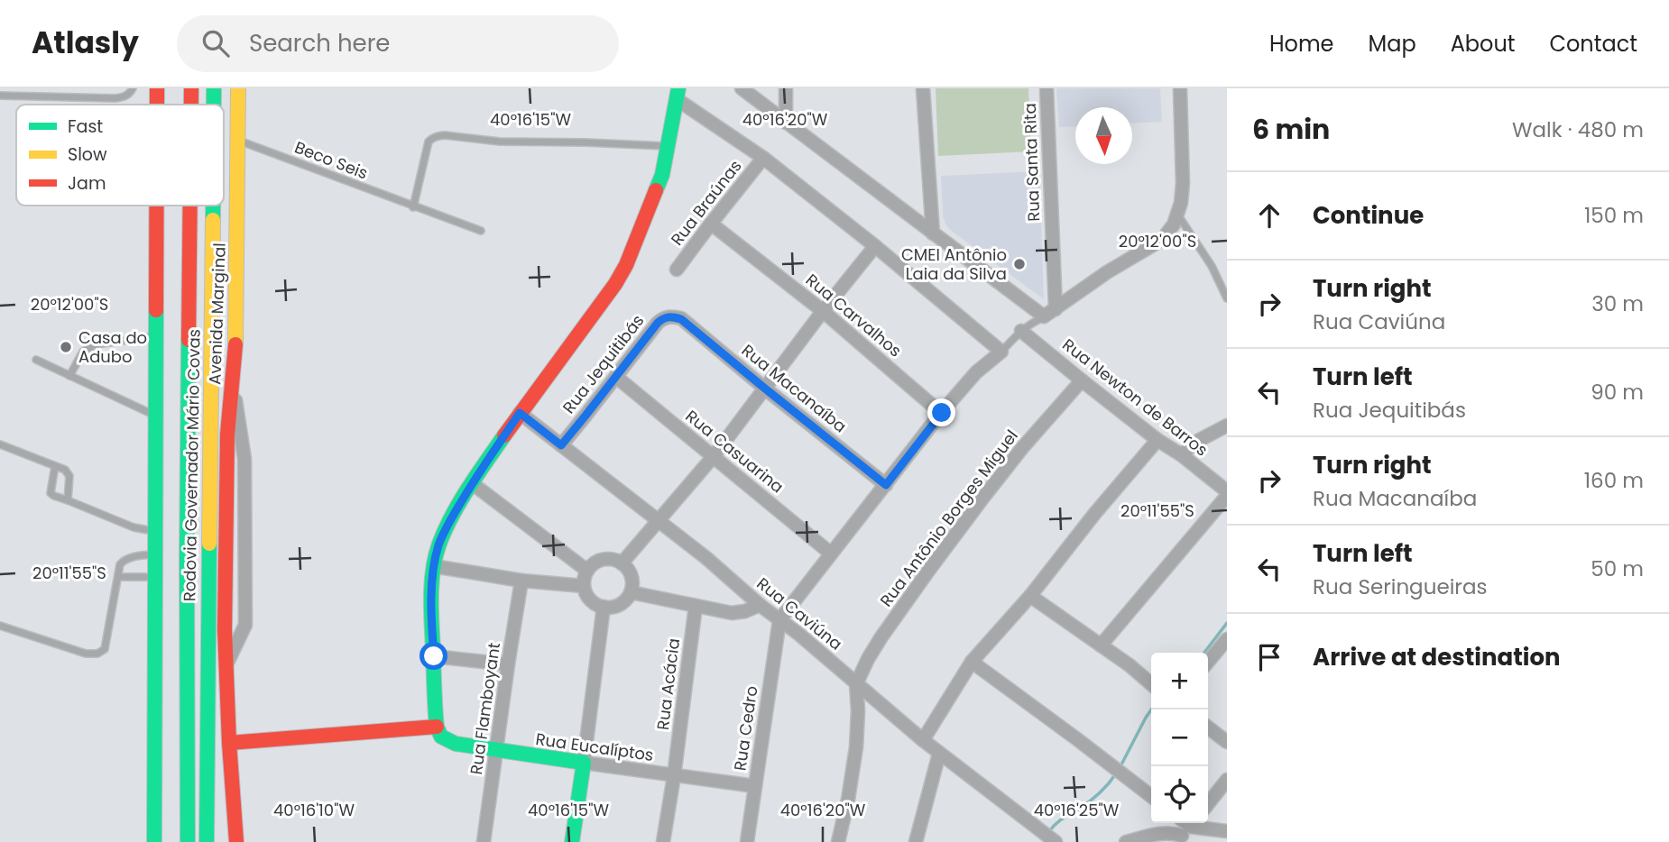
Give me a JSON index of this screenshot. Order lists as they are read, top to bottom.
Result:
{
  "streets": {
    "street": [
      "Rua Santa Rita",
      "Rua Braúnas",
      "Avenida Marginal",
      "Rua Carvalhos",
      "Rua Jequitibás",
      "Rua Macanaíba",
      "Rua Newton de Barros",
      "Rua Casuarina",
      "Rodovia Governador Mário Covas",
      "Rua Antônio Borges Miguel",
      "Rua Caviúna",
      "Rua Acácia",
      "Rua Flamboyant",
      "Rua Cedro",
      "Rua Eucalíptos"
    ],
    "lane": ["Beco Seis"]
  },
  "crossings": [
    ["Beco Seis", "Avenida Marginal"],
    ["Rua Braúnas", "Rua Carvalhos"],
    ["Rua Jequitibás", "Rua Macanaíba"],
    ["Rua Jequitibás", "Rua Casuarina"],
    ["Rua Jequitibás", "Rua Caviúna"],
    ["Rua Newton de Barros", "Rua Antônio Borges Miguel"],
    ["Rua Antônio Borges Miguel", "Rua Caviúna"],
    ["Rua Caviúna", "Rua Cedro"],
    ["Rua Acácia", "Rua Eucalíptos"],
    ["Rua Flamboyant", "Rua Eucalíptos"],
    ["Rua Cedro", "Rua Eucalíptos"]
  ],
  "places": ["CMEI Antônio Laia da Silva", "Casa do Adubo"],
  "legend": ["Fast", "Slow", "Jam"],
  "north": "bottom",
  "page": {
    "header": "Atlasly",
    "search": "Search here",
    "nav": [
      "Home",
      "Map",
      "About",
      "Contact"
    ],
    "heading": ["6 min", "Walk · 480 m"],
    "list": [
      ["Continue", "150 m"],
      ["Turn right", "Rua Caviúna", "30 m"],
      ["Turn left", "Rua Jequitibás", "90 m"],
      ["Turn right", "Rua Macanaíba", "160 m"],
      ["Turn left", "Rua Seringueiras", "50 m"],
      "Arrive at destination"
    ],
    "map_buttons": ["+", "−"]
  },
  "coordinates": [
    "40°16'15\"W",
    "40°16'20\"W",
    "20°12'00\"S",
    "20°11'55\"S",
    "40°16'10\"W",
    "40°16'25\"W"
  ]
}
